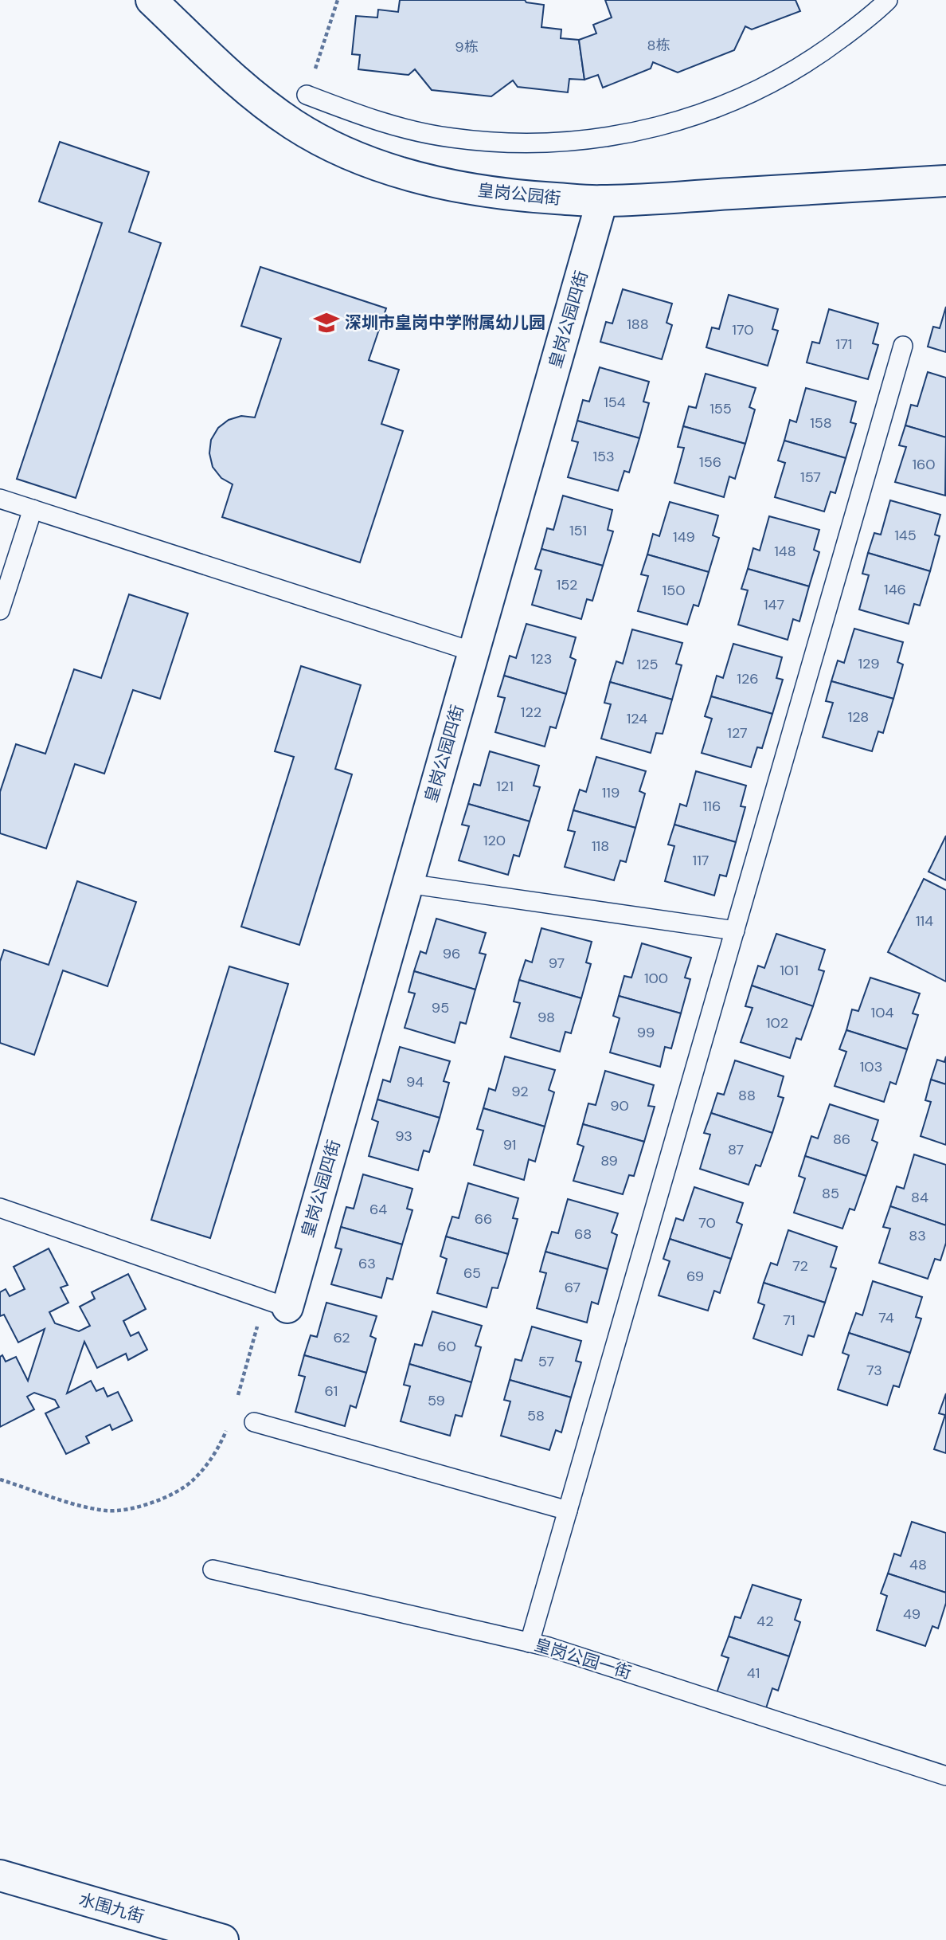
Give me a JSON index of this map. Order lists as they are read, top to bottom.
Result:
{
  "streets": {
    "street": ["皇岗公园街", "皇岗公园四街", "水围九街"],
    "lane": ["皇岗公园一街"]
  },
  "crossings": [
    ["皇岗公园街", "皇岗公园四街"]
  ],
  "places": {
    "school or university": ["深圳市皇岗中学附属幼儿园"]
  },
  "house_numbers": [
    "8栋",
    "9栋",
    "188",
    "170",
    "171",
    "154",
    "155",
    "158",
    "153",
    "156",
    "160",
    "157",
    "151",
    "145",
    "149",
    "148",
    "152",
    "146",
    "150",
    "147",
    "123",
    "129",
    "125",
    "126",
    "122",
    "128",
    "124",
    "127",
    "121",
    "119",
    "116",
    "120",
    "118",
    "117",
    "114",
    "96",
    "97",
    "101",
    "100",
    "95",
    "104",
    "98",
    "102",
    "99",
    "103",
    "94",
    "92",
    "88",
    "90",
    "93",
    "86",
    "91",
    "87",
    "89",
    "85",
    "84",
    "64",
    "66",
    "70",
    "68",
    "83",
    "63",
    "72",
    "65",
    "69",
    "67",
    "74",
    "71",
    "62",
    "60",
    "57",
    "73",
    "61",
    "59",
    "58",
    "48",
    "49",
    "42",
    "41"
  ]
}
